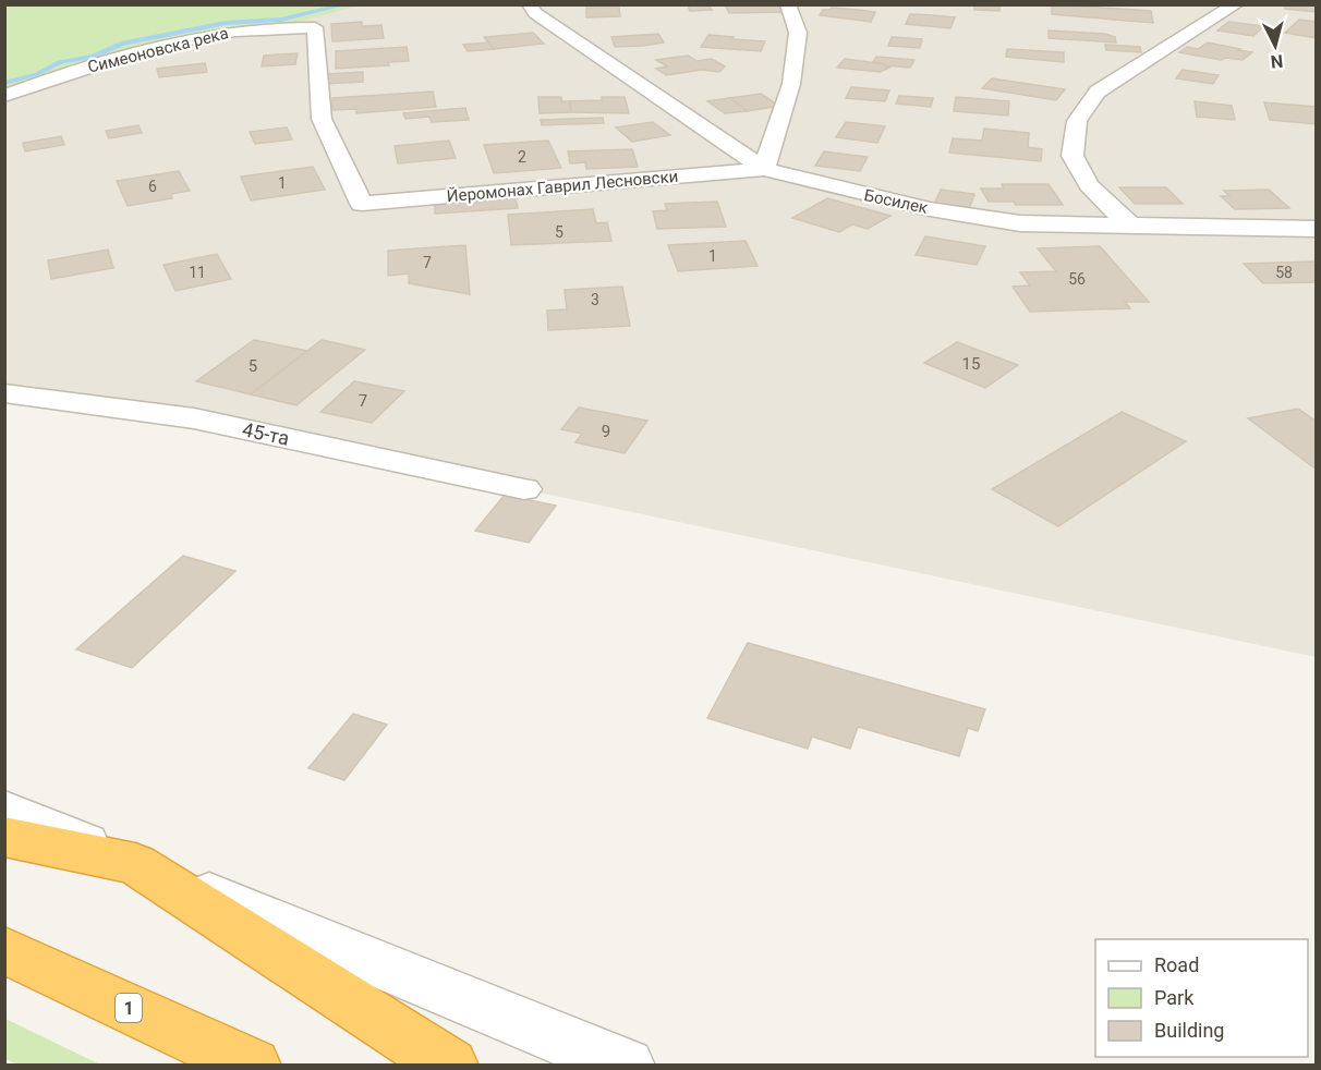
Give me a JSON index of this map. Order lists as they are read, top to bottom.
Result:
{
  "streets": {
    "highway": ["1"],
    "street": [
      "Симеоновска река",
      "Йеромонах Гаврил Лесновски",
      "Босилек",
      "45-та"
    ]
  },
  "crossings": [
    ["Симеоновска река", "Йеромонах Гаврил Лесновски"],
    ["Йеромонах Гаврил Лесновски", "Босилек"]
  ],
  "house_numbers": [
    "2",
    "1",
    "6",
    "5",
    "1",
    "7",
    "11",
    "58",
    "56",
    "3",
    "15",
    "5",
    "7",
    "9"
  ],
  "legend": ["Road", "Park", "Building"],
  "north": "bottom"
}
